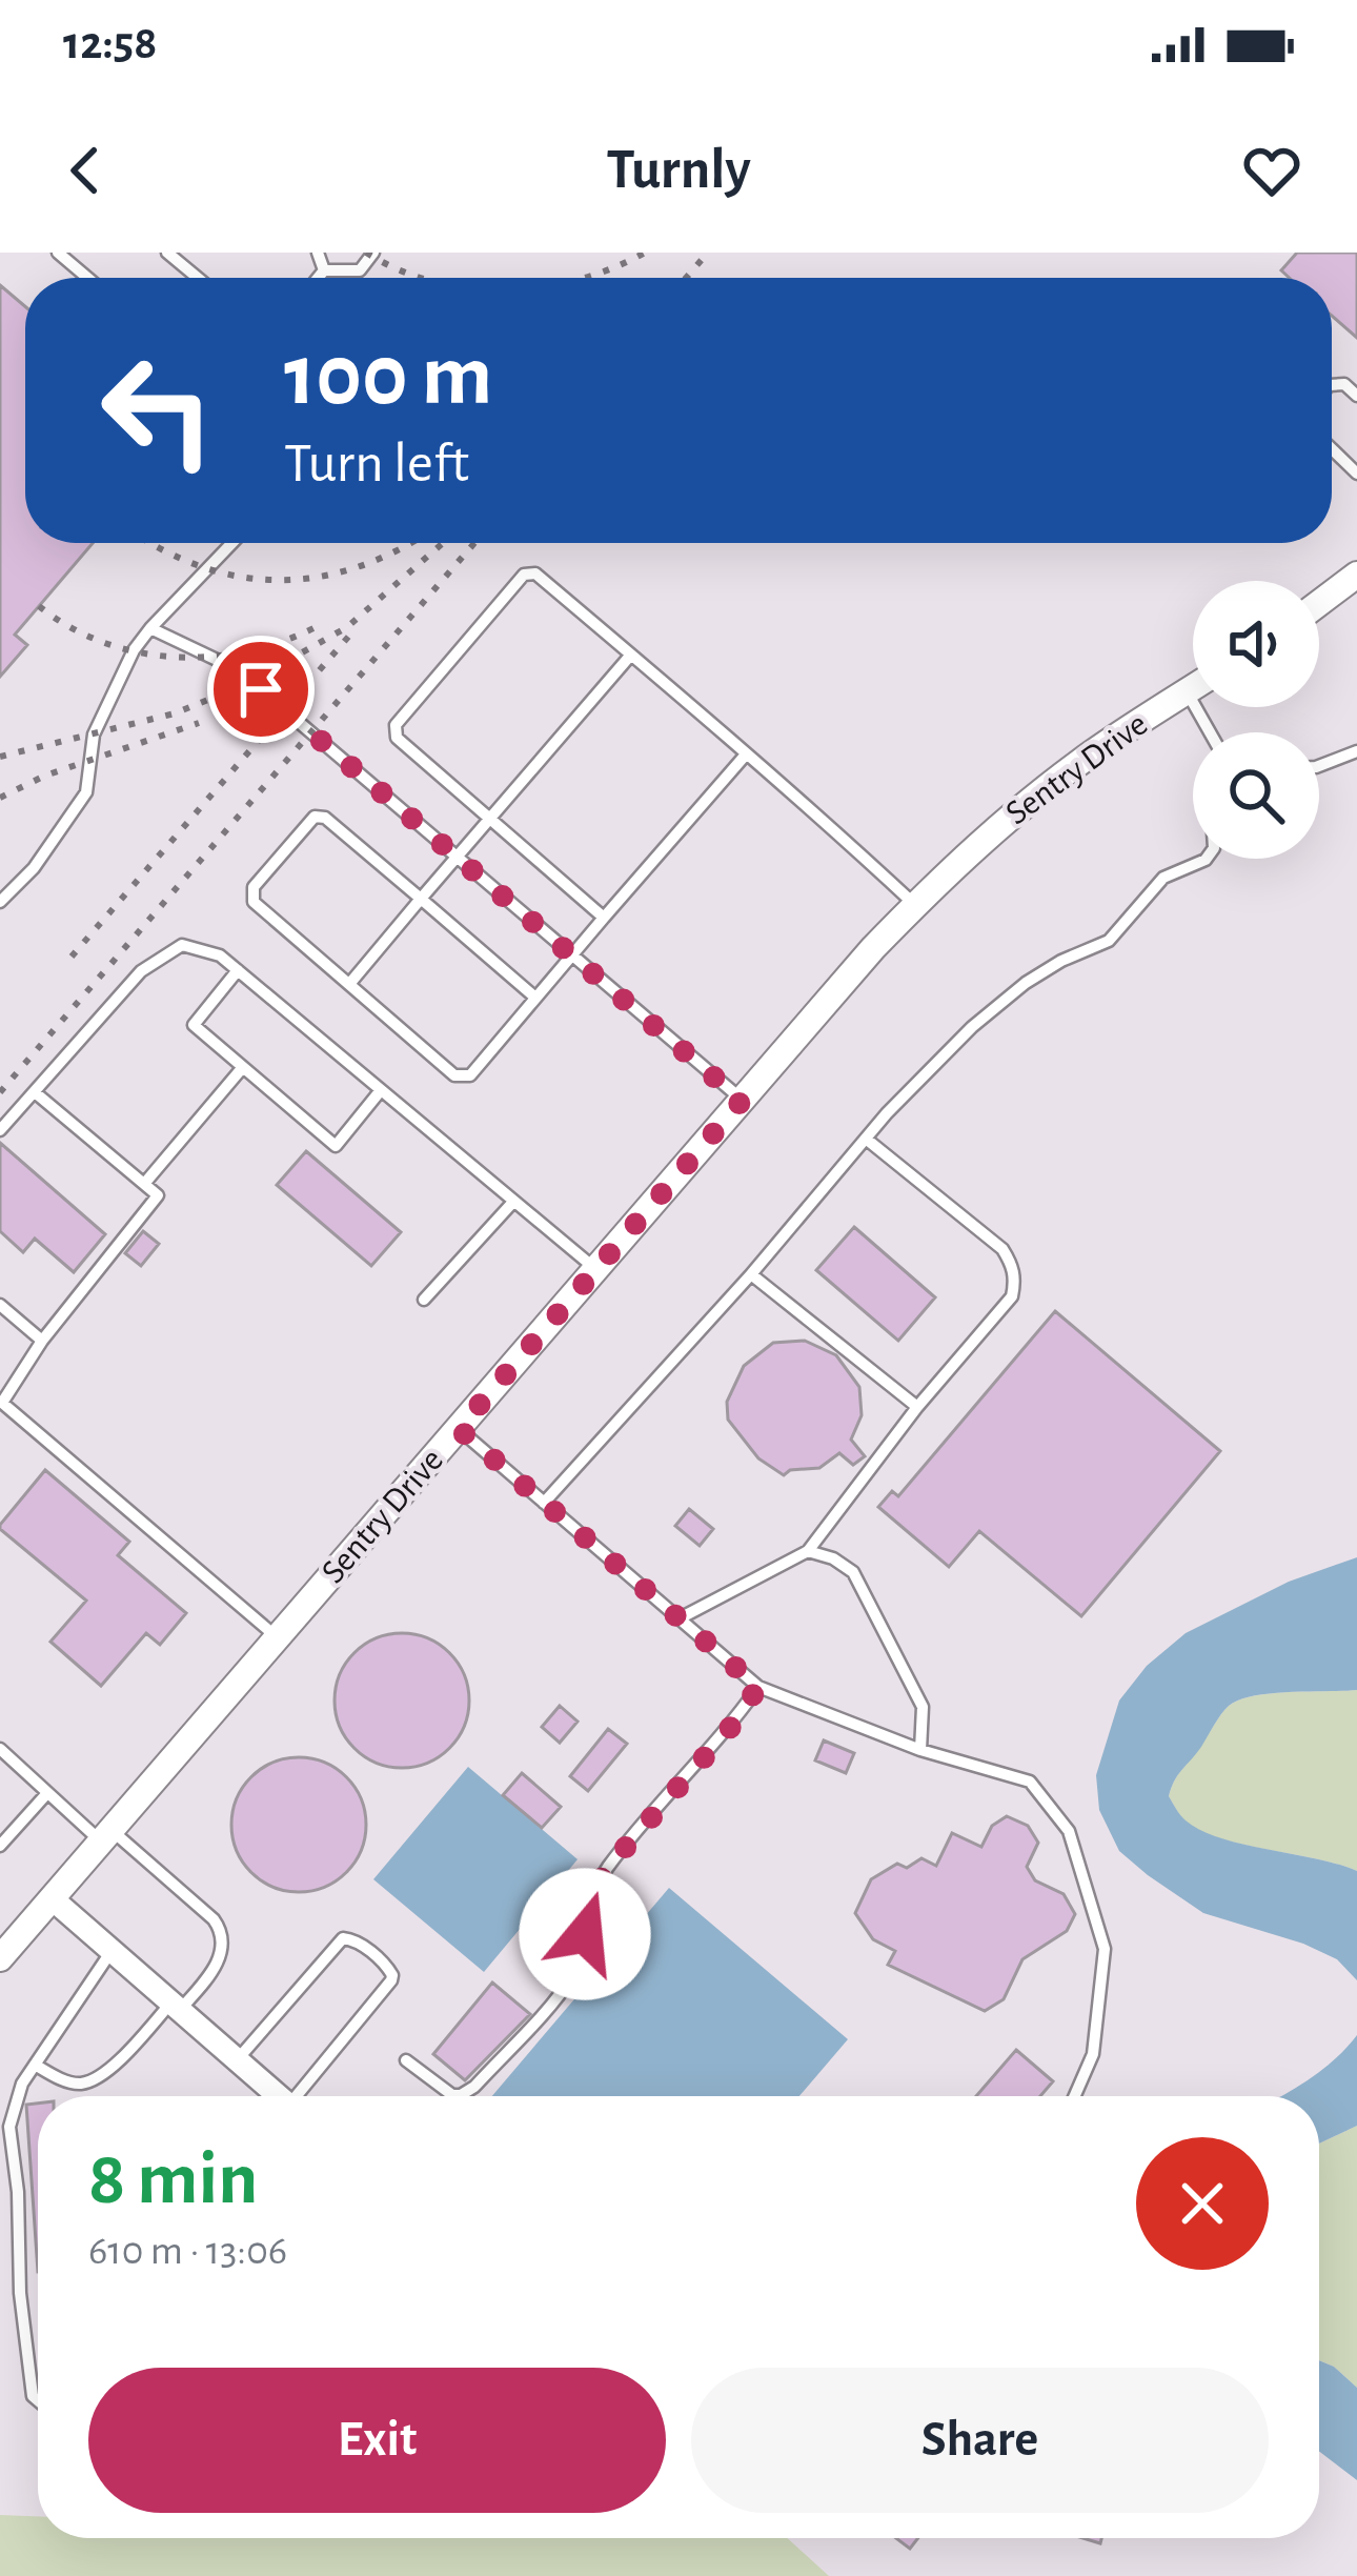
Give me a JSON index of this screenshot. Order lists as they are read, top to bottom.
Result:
{
  "streets": {
    "street": ["Sentry Drive"]
  },
  "page": {
    "status": "12:58",
    "header": "Turnly",
    "turn": ["100 m", "Turn left"],
    "heading": ["8 min", "610 m · 13:06"],
    "buttons": ["Exit", "Share"]
  }
}
